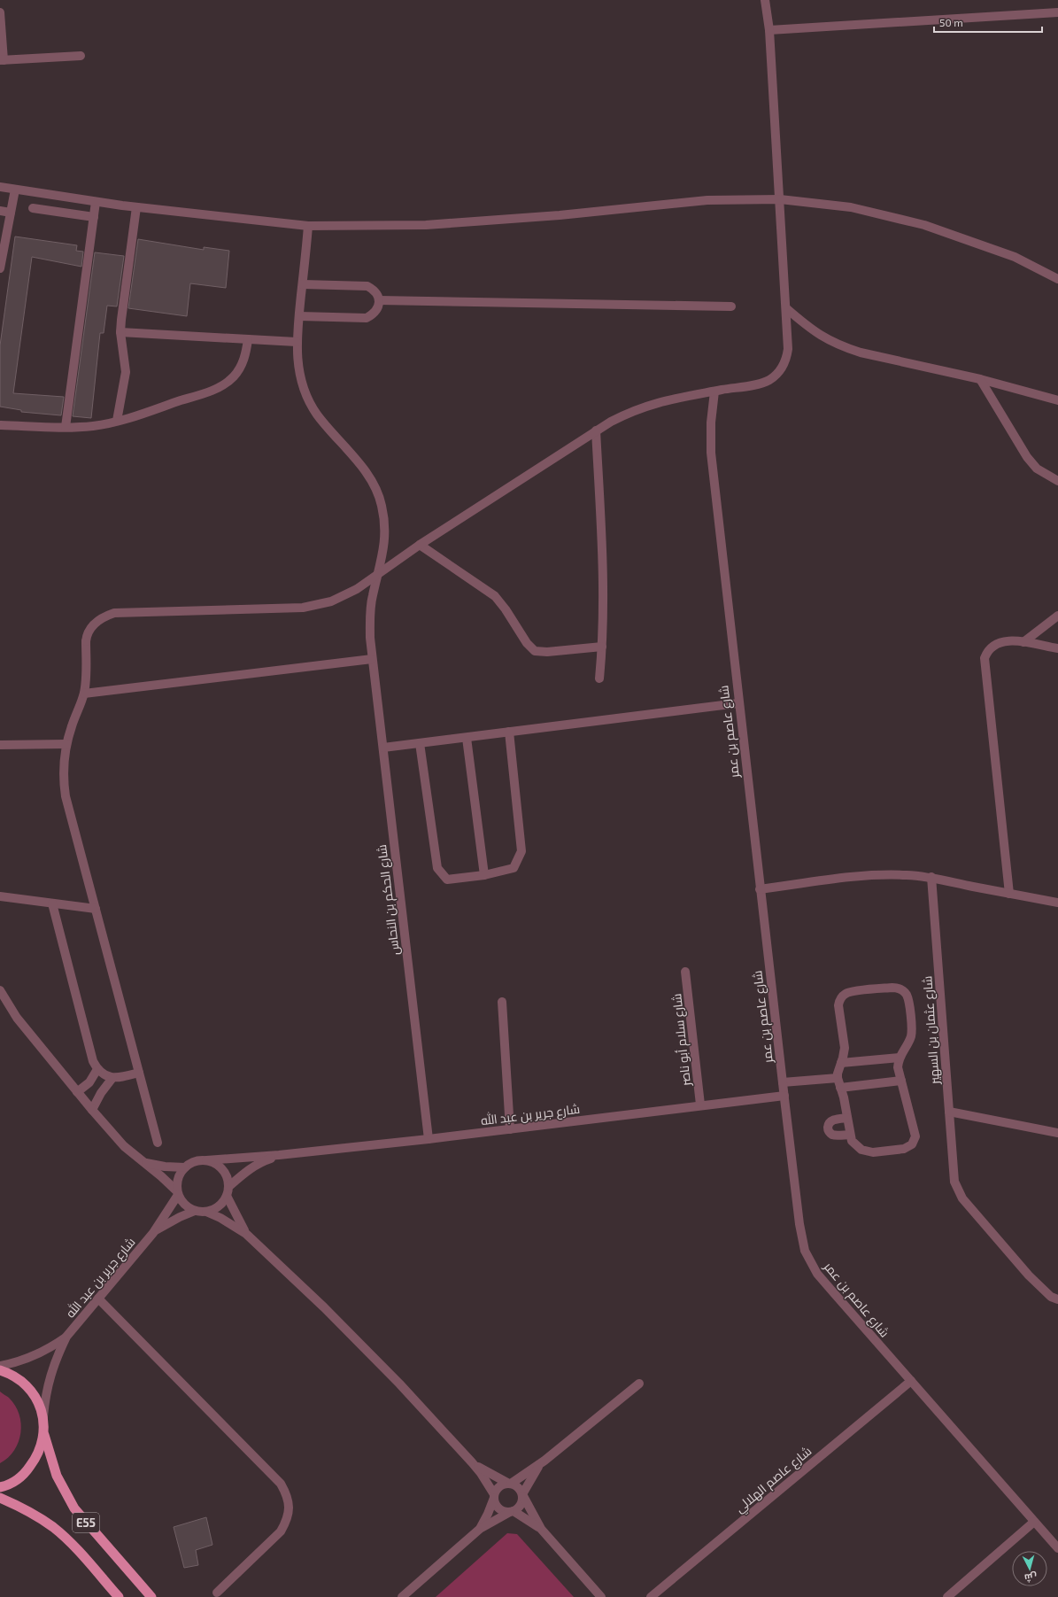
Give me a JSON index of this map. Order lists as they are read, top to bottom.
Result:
{
  "streets": {
    "highway": ["E55"],
    "street": [
      "شارع عاصم بن عمر",
      "شارع الحكم بن النحاس",
      "شارع عثمان بن السهير",
      "شارع سلام أبو ناصر",
      "شارع جرير بن عبد الله",
      "شارع عاصم الهلالي"
    ]
  },
  "crossings": [
    ["شارع عاصم بن عمر", "شارع جرير بن عبد الله"],
    ["شارع عاصم بن عمر", "شارع عاصم الهلالي"],
    ["شارع الحكم بن النحاس", "شارع جرير بن عبد الله"],
    ["شارع سلام أبو ناصر", "شارع جرير بن عبد الله"]
  ],
  "scale_bar": "50 m",
  "north": "bottom"
}
